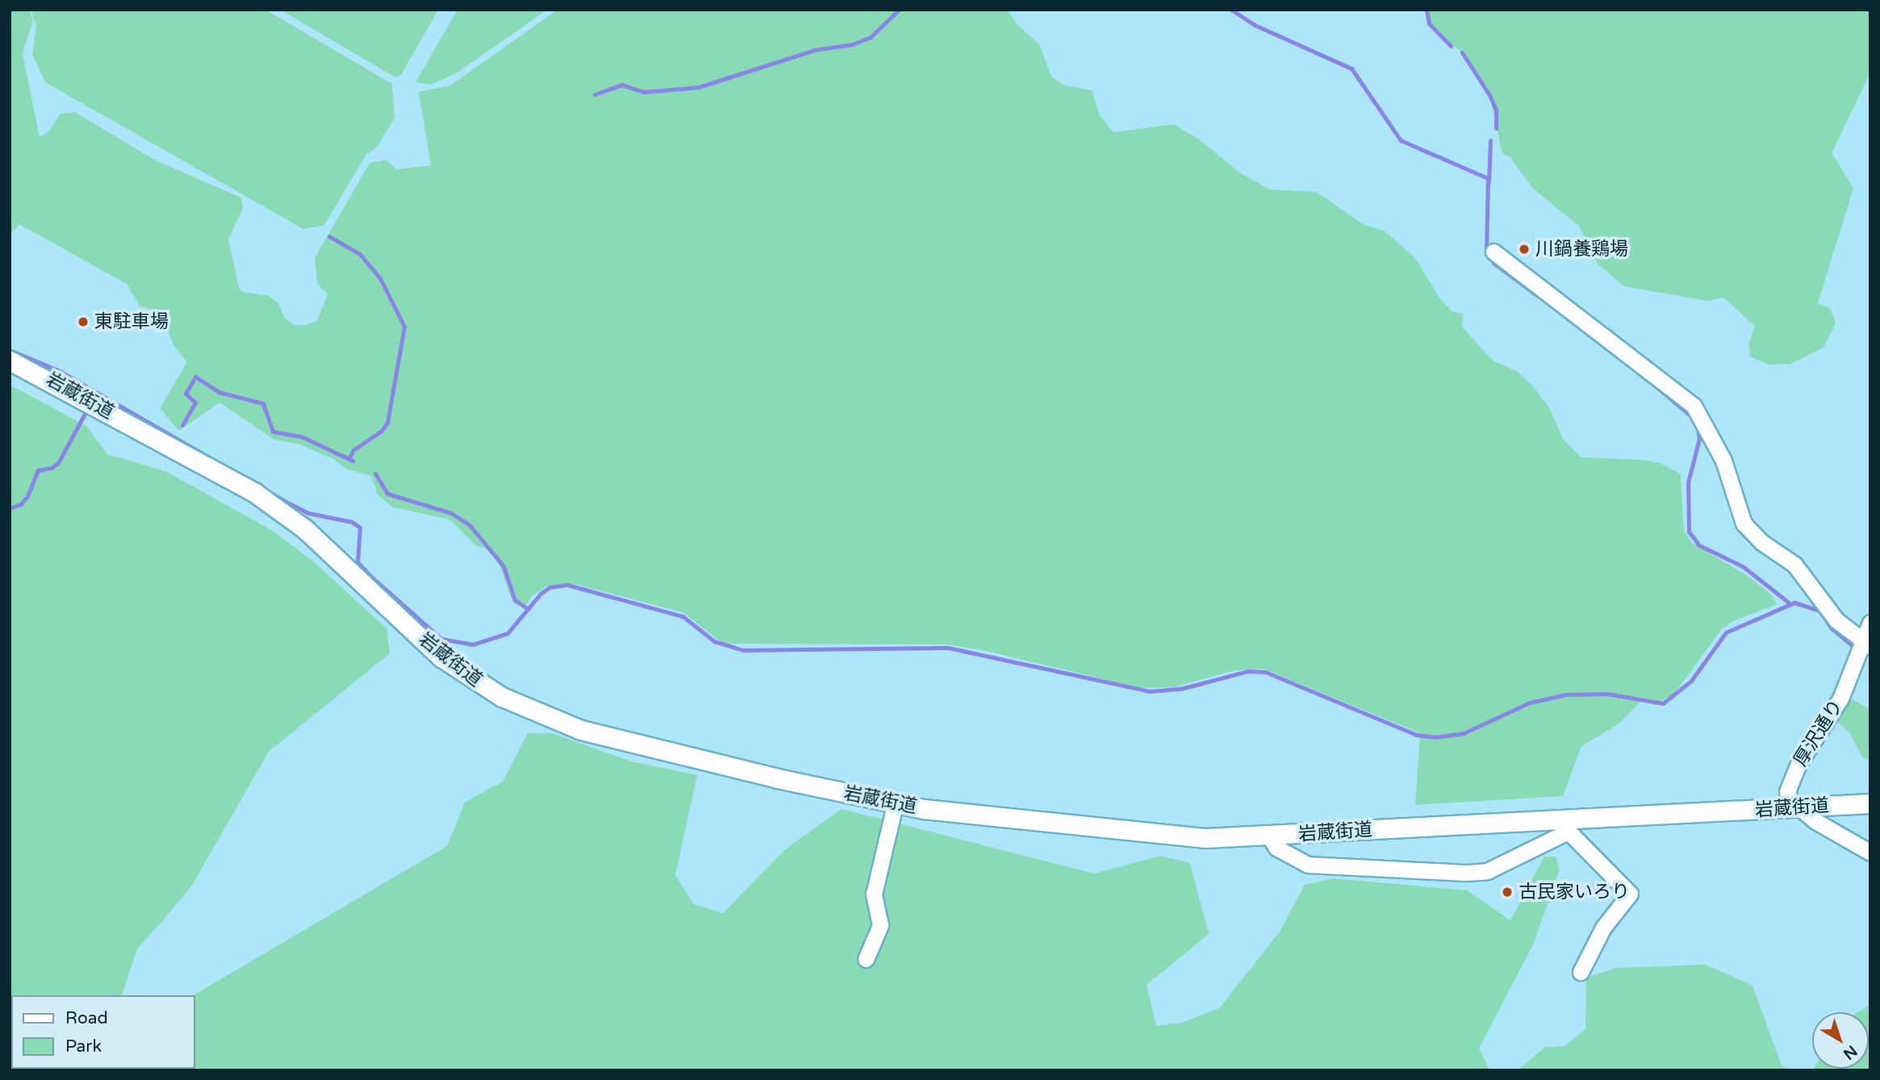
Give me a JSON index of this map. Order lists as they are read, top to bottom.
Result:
{
  "streets": {
    "main road": ["岩蔵街道"],
    "street": ["厚沢通り"]
  },
  "crossings": [
    ["岩蔵街道", "厚沢通り"]
  ],
  "places": ["川鍋養鶏場", "東駐車場", "古民家いろり"],
  "legend": ["Road", "Park"],
  "north": "bottom right"
}
